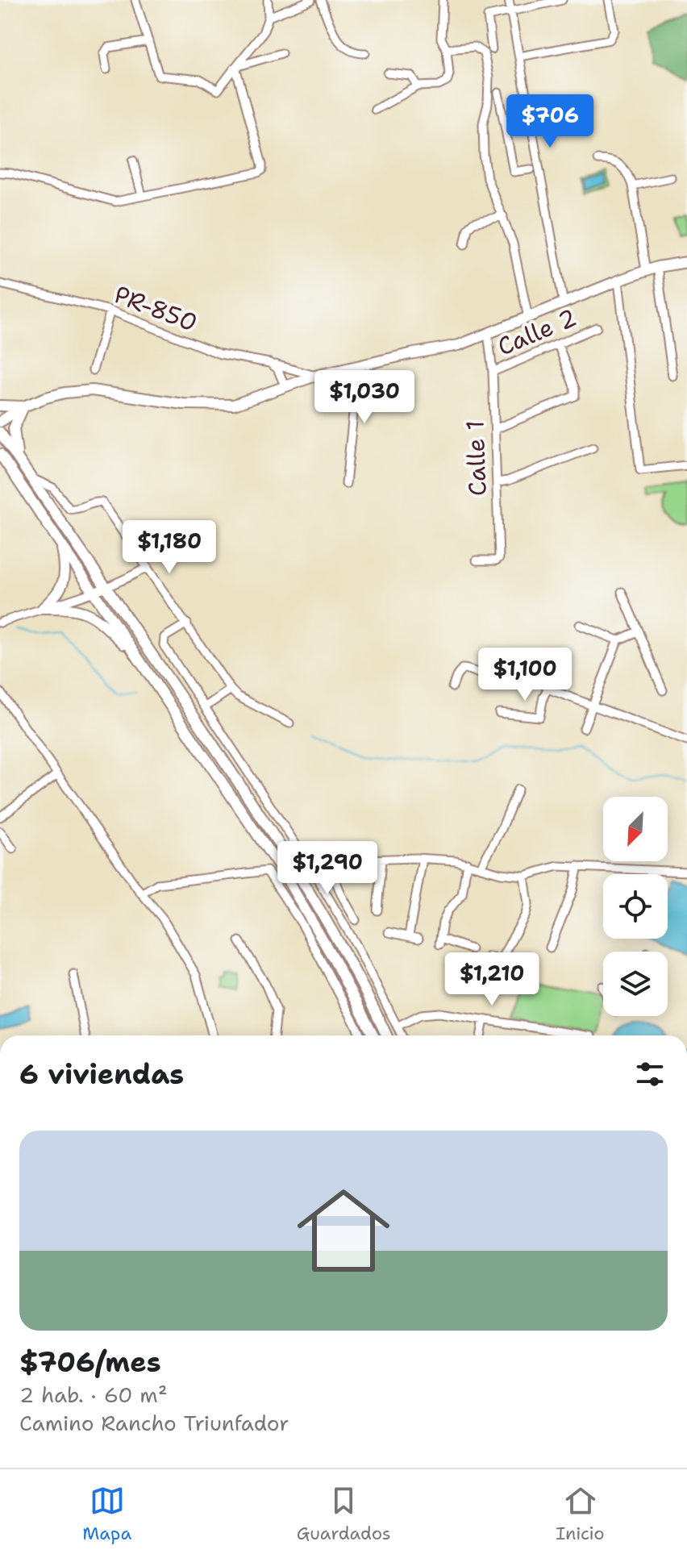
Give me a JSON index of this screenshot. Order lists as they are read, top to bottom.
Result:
{
  "streets": {
    "street": ["PR-850", "Calle 2", "Calle 1"]
  },
  "crossings": [
    ["Calle 2", "Calle 1"]
  ],
  "north": "bottom left",
  "page": {
    "price": [
      "$706",
      "$1,030",
      "$1,180",
      "$1,100",
      "$1,290",
      "$1,210"
    ],
    "heading": "6 viviendas",
    "list": [
      {
        "name": "$706/mes",
        "note": "2 hab. · 60 m² · Camino Rancho Triunfador"
      }
    ],
    "tabs": ["Mapa", "Guardados", "Inicio"]
  }
}
